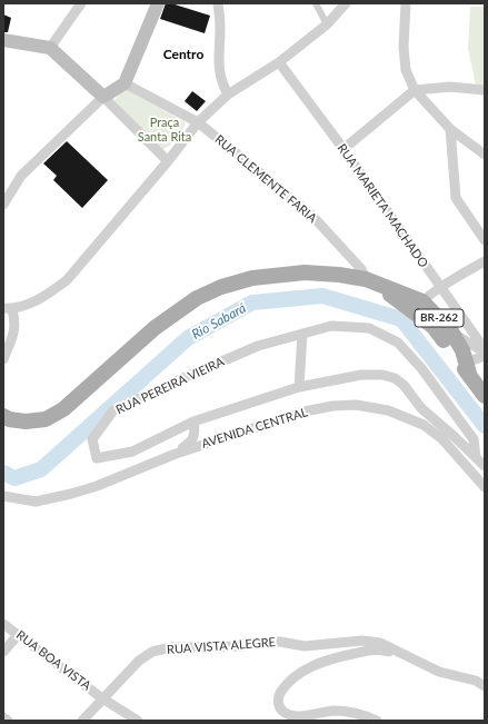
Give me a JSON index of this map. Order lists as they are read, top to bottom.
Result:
{
  "streets": {
    "main road": ["BR-262"],
    "street": [
      "RUA CLEMENTE FARIA",
      "RUA MARIETA MACHADO",
      "RUA PEREIRA VIEIRA",
      "AVENIDA CENTRAL",
      "RUA VISTA ALEGRE",
      "RUA BOA VISTA"
    ]
  },
  "crossings": [
    ["RUA CLEMENTE FARIA", "BR-262"],
    ["RUA VISTA ALEGRE", "RUA BOA VISTA"]
  ],
  "districts": ["Centro"],
  "water": ["Rio Sabará"],
  "parks": ["Praça Santa Rita"]
}
